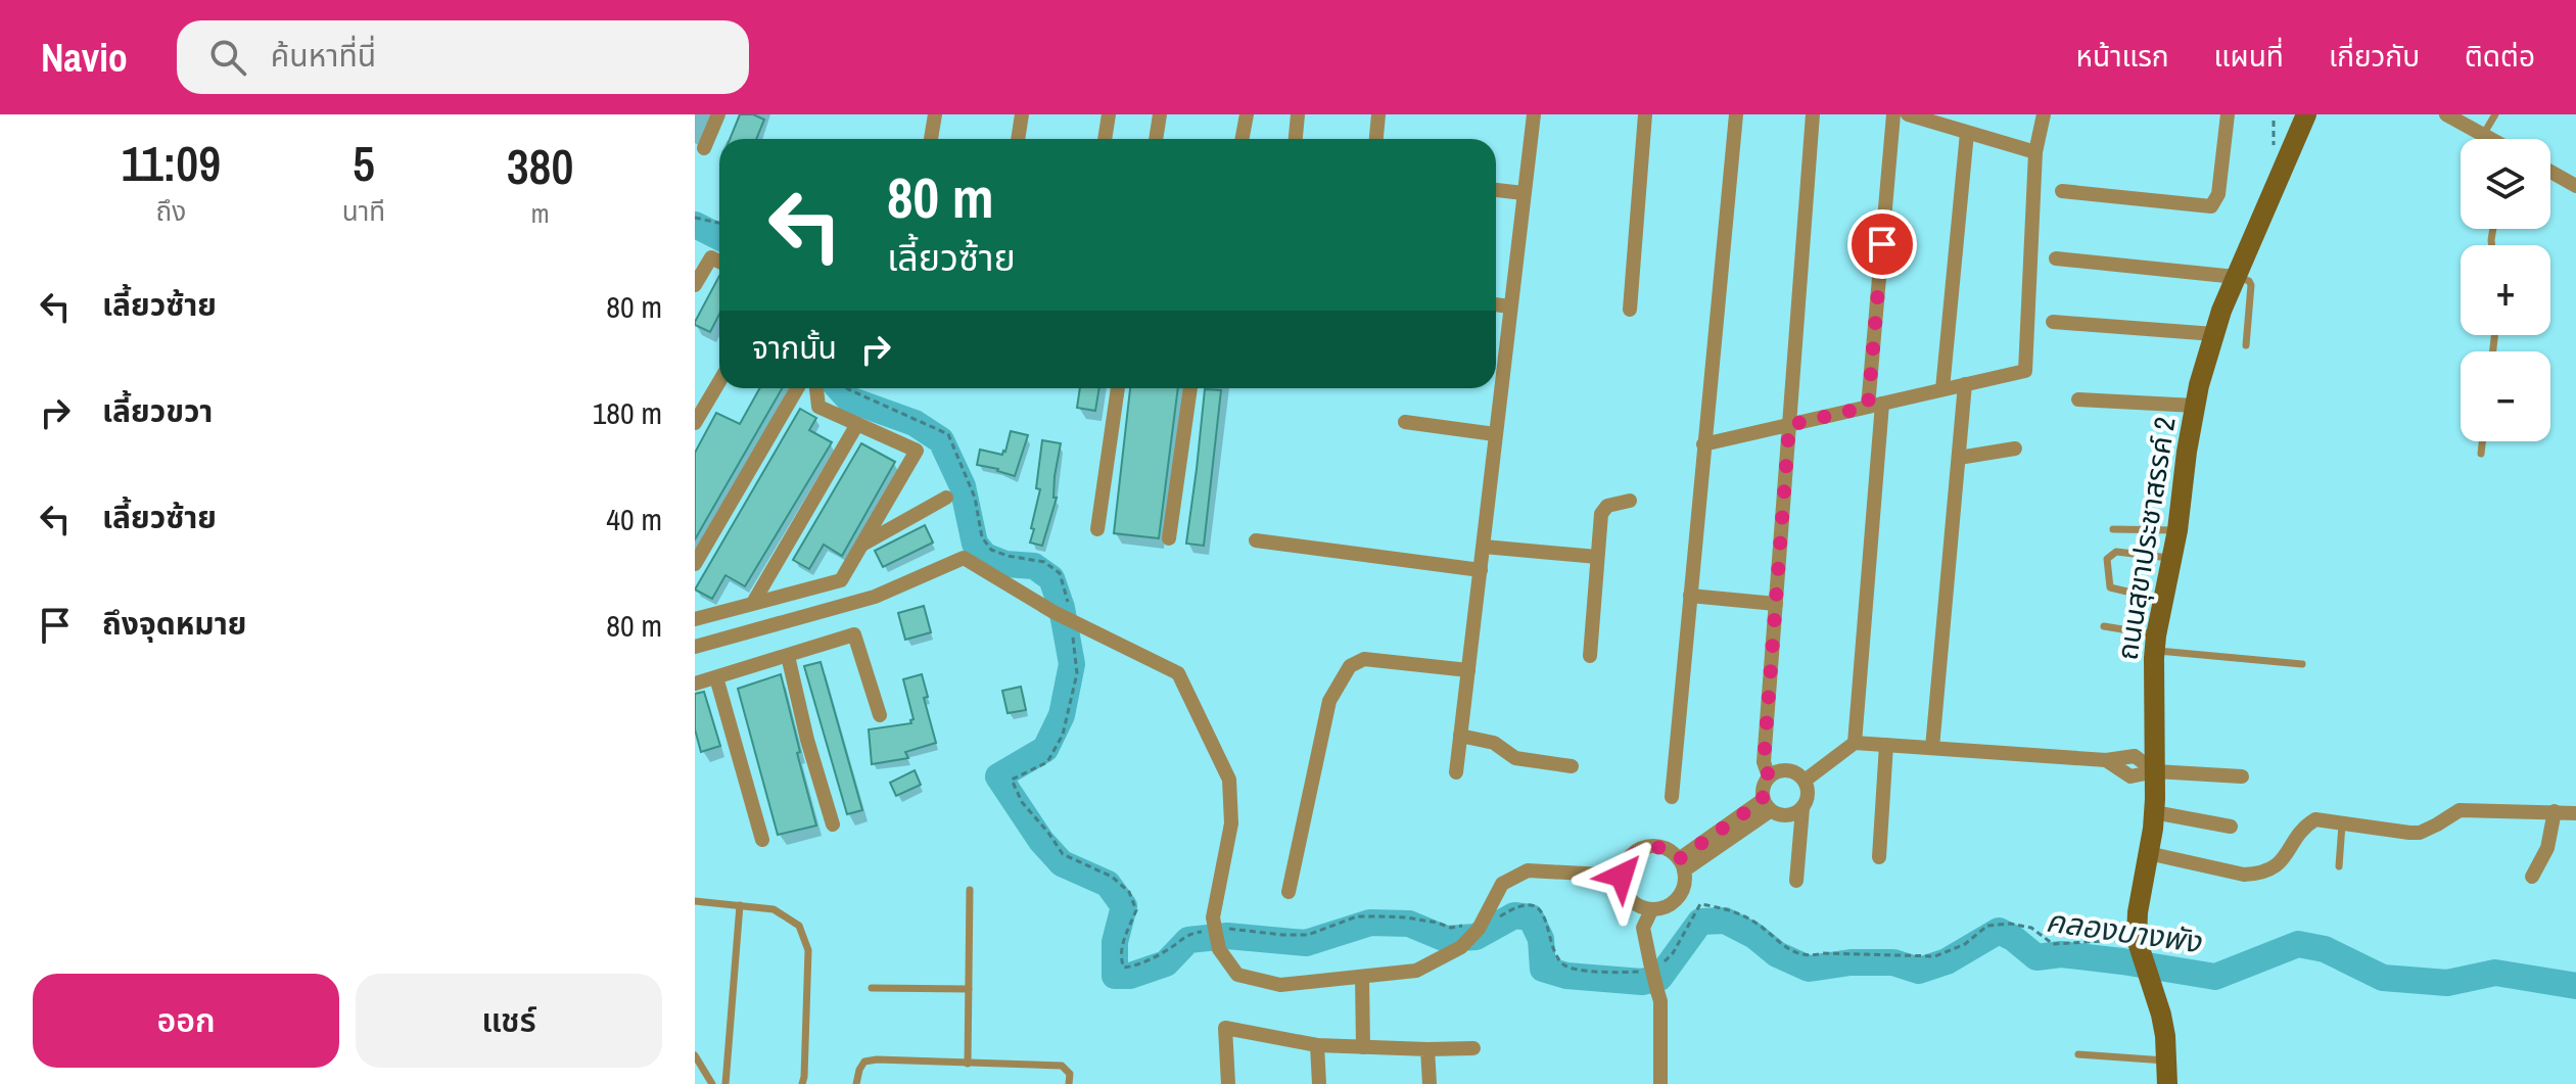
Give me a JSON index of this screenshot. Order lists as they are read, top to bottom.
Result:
{
  "streets": {
    "street": ["ถนนสุขาประชาสรรค์ 2"]
  },
  "water": ["คลองบางพัง"],
  "page": {
    "header": "Navio",
    "search": "ค้นหาที่นี่",
    "nav": [
      "หน้าแรก",
      "แผนที่",
      "เกี่ยวกับ",
      "ติดต่อ"
    ],
    "eta": [
      "11:09",
      "ถึง",
      "5",
      "นาที",
      "380",
      "m"
    ],
    "map_buttons": ["+", "−"],
    "turn": ["80 m", "เลี้ยวซ้าย"],
    "list": [
      {
        "name": "เลี้ยวซ้าย",
        "value": "80 m"
      },
      {
        "name": "เลี้ยวขวา",
        "value": "180 m"
      },
      {
        "name": "เลี้ยวซ้าย",
        "value": "40 m"
      },
      {
        "name": "ถึงจุดหมาย",
        "value": "80 m"
      }
    ],
    "then": "จากนั้น",
    "buttons": ["ออก", "แชร์"]
  }
}
